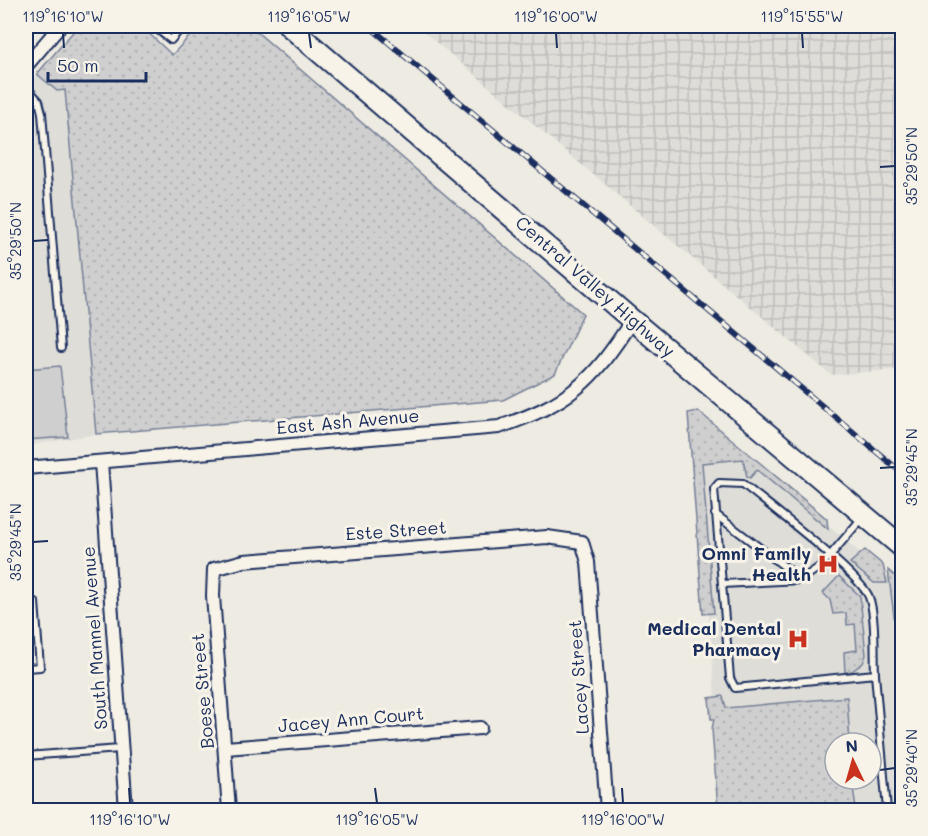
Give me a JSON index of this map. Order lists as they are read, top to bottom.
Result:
{
  "streets": {
    "main road": ["Central Valley Highway"],
    "street": [
      "East Ash Avenue",
      "Este Street",
      "South Mannel Avenue",
      "Lacey Street",
      "Boese Street",
      "Jacey Ann Court"
    ]
  },
  "crossings": [
    ["Central Valley Highway", "East Ash Avenue"],
    ["East Ash Avenue", "South Mannel Avenue"],
    ["Este Street", "Lacey Street"],
    ["Este Street", "Boese Street"],
    ["Boese Street", "Jacey Ann Court"]
  ],
  "places": {
    "hospital": ["Omni Family Health", "Medical Dental Pharmacy"]
  },
  "scale_bar": "50 m",
  "north": "top",
  "coordinates": [
    "119°16'10\"W",
    "119°16'05\"W",
    "119°16'00\"W",
    "119°15'55\"W",
    "35°29'50\"N",
    "35°29'45\"N",
    "35°29'40\"N"
  ]
}
